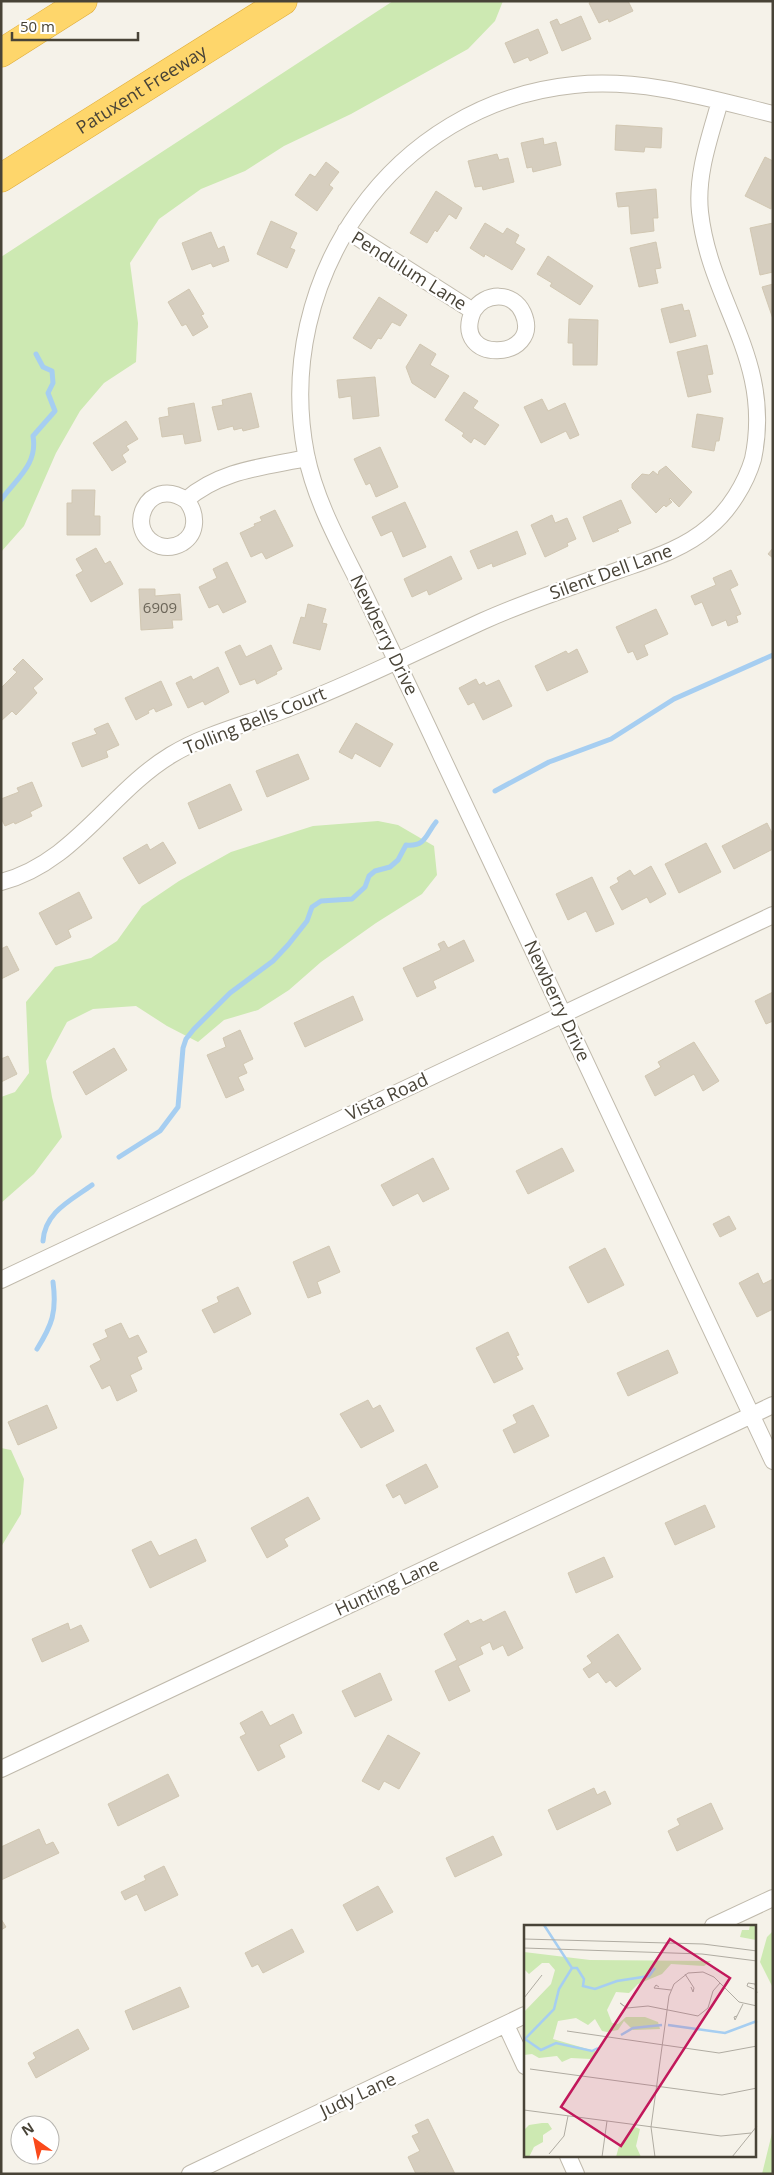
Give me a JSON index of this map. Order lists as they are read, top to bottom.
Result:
{
  "streets": {
    "highway": ["Patuxent Freeway"],
    "street": [
      "Pendulum Lane",
      "Silent Dell Lane",
      "Newberry Drive",
      "Tolling Bells Court",
      "Vista Road",
      "Hunting Lane",
      "Judy Lane"
    ]
  },
  "crossings": [
    ["Pendulum Lane", "Newberry Drive"],
    ["Silent Dell Lane", "Newberry Drive"],
    ["Silent Dell Lane", "Tolling Bells Court"],
    ["Newberry Drive", "Tolling Bells Court"],
    ["Newberry Drive", "Vista Road"],
    ["Newberry Drive", "Hunting Lane"]
  ],
  "house_numbers": ["6909"],
  "scale_bar": "50 m",
  "north": "top left"
}
